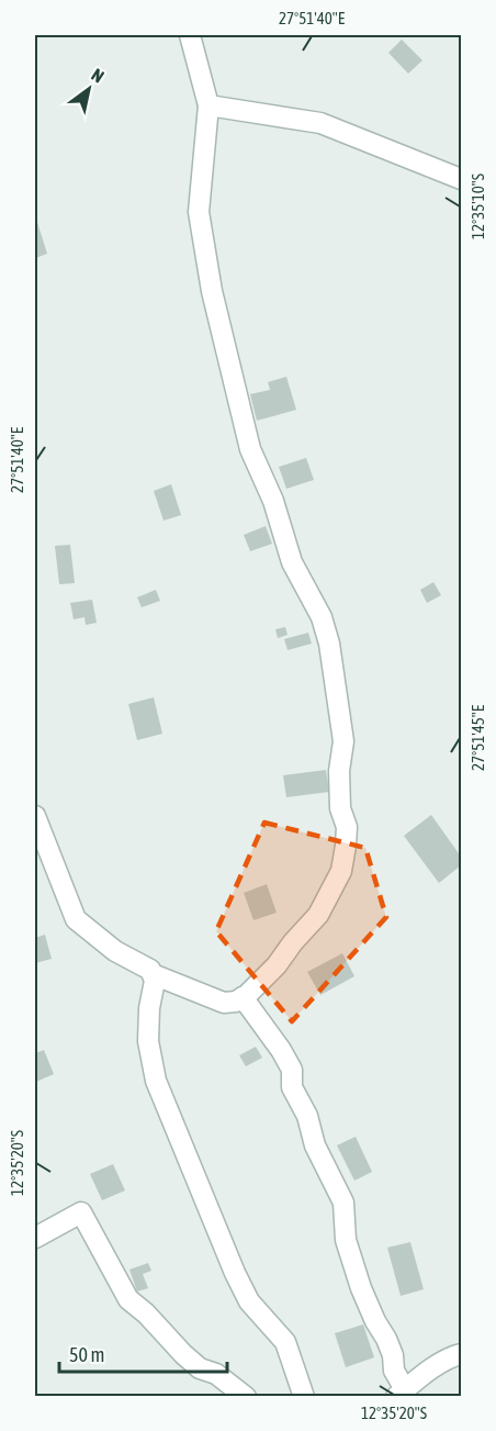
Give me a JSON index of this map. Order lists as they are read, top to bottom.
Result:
{
  "scale_bar": "50 m",
  "north": "top right",
  "coordinates": [
    "27°51'40\"E",
    "12°35'10\"S",
    "27°51'45\"E",
    "12°35'20\"S"
  ]
}
